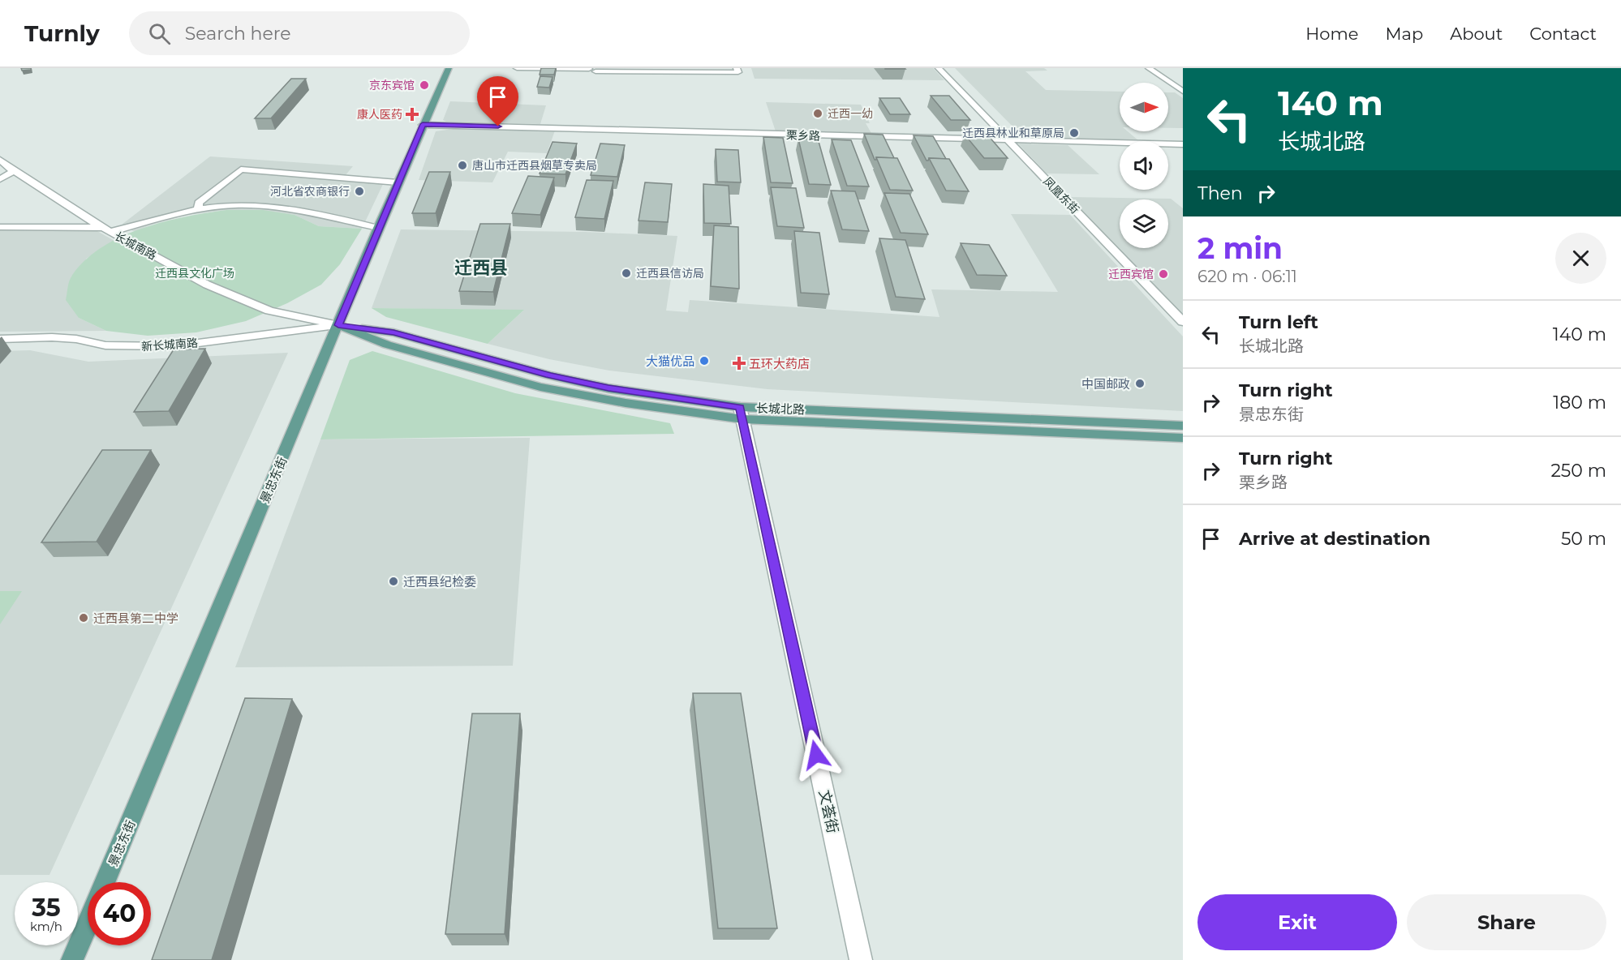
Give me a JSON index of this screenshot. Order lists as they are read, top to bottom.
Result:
{
  "streets": {
    "main road": ["长城北路", "景忠东街"],
    "street": [
      "栗乡路",
      "凤凰东街",
      "长城南路",
      "新长城南路",
      "文荟街"
    ]
  },
  "crossings": [
    ["栗乡路", "凤凰东街"],
    ["栗乡路", "景忠东街"],
    ["长城南路", "新长城南路"],
    ["长城南路", "长城北路"],
    ["长城南路", "景忠东街"],
    ["新长城南路", "长城北路"],
    ["新长城南路", "景忠东街"],
    ["长城北路", "景忠东街"],
    ["长城北路", "文荟街"]
  ],
  "districts": ["迁西县"],
  "parks": ["迁西县文化广场"],
  "places": {
    "other": [
      "京东宾馆",
      "迁西一幼",
      "迁西县林业和草原局",
      "唐山市迁西县烟草专卖局",
      "河北省农商银行",
      "迁西县信访局",
      "迁西宾馆",
      "大猫优品",
      "中国邮政",
      "迁西县纪检委",
      "迁西县第二中学"
    ],
    "health": ["康人医药", "五环大药店"]
  },
  "north": "right",
  "page": {
    "header": "Turnly",
    "search": "Search here",
    "nav": [
      "Home",
      "Map",
      "About",
      "Contact"
    ],
    "turn": ["140 m", "长城北路"],
    "then": "Then",
    "heading": ["2 min", "620 m · 06:11"],
    "list": [
      {
        "name": "Turn left",
        "note": "长城北路",
        "value": "140 m"
      },
      {
        "name": "Turn right",
        "note": "景忠东街",
        "value": "180 m"
      },
      {
        "name": "Turn right",
        "note": "栗乡路",
        "value": "250 m"
      },
      {
        "name": "Arrive at destination",
        "value": "50 m"
      }
    ],
    "speed": "35 km/h",
    "limit": "40",
    "buttons": ["Exit", "Share"]
  }
}
